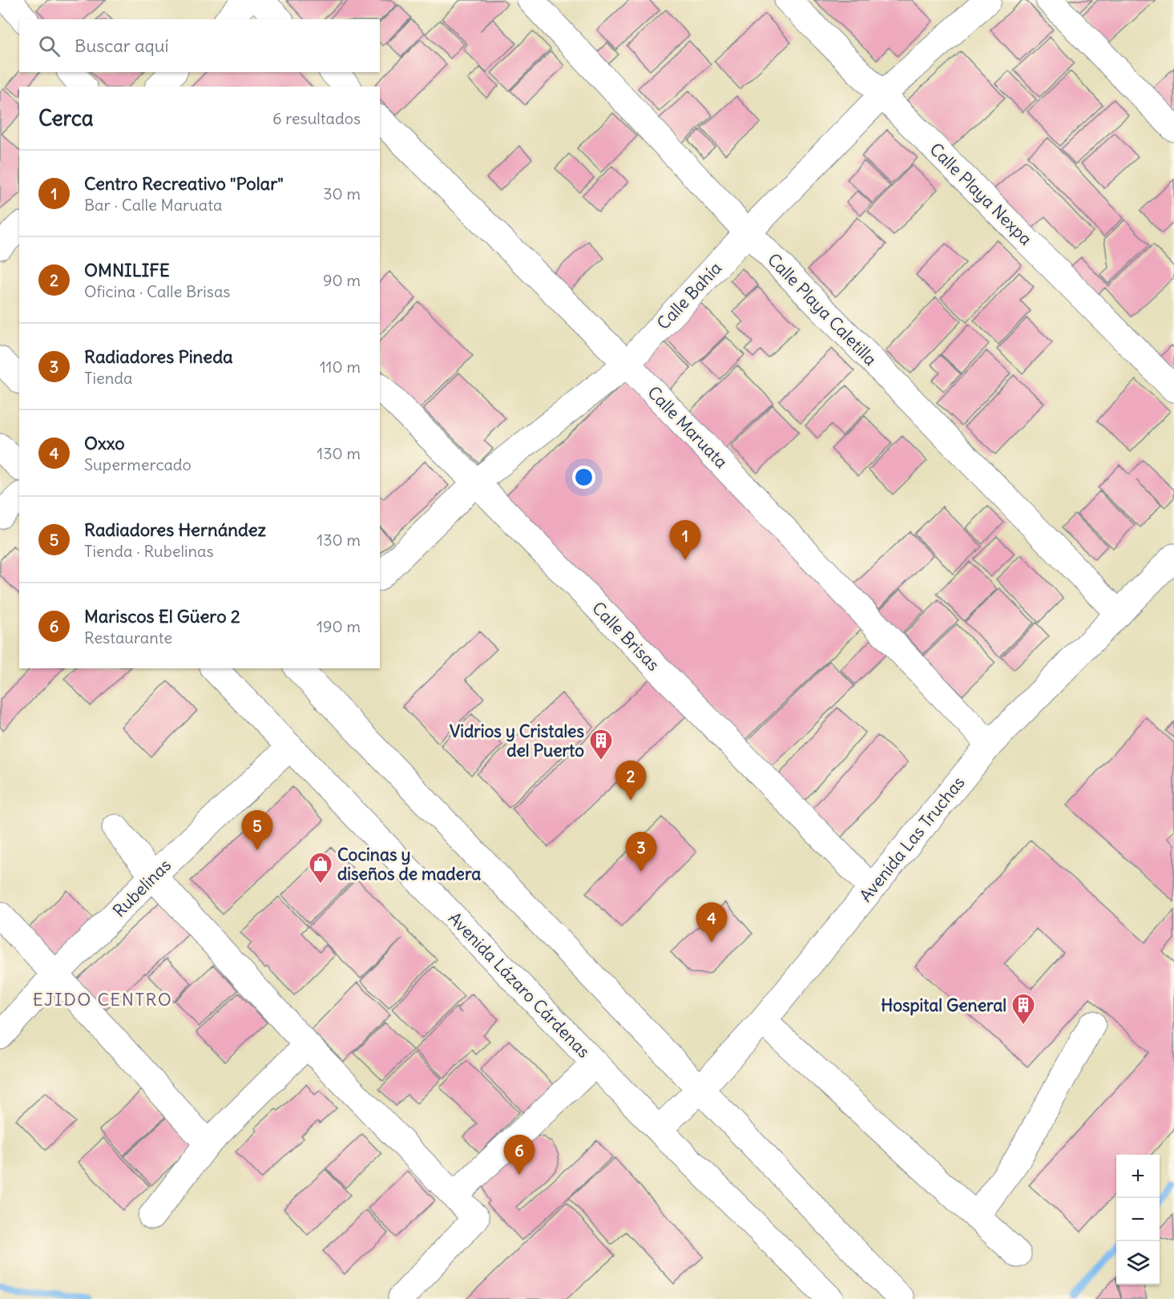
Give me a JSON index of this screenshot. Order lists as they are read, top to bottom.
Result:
{
  "streets": {
    "street": [
      "Calle Playa Nexpa",
      "Calle Bahía",
      "Calle Playa Caletilla",
      "Calle Maruata",
      "Calle Brisas",
      "Avenida Las Truchas",
      "Rubelinas",
      "Avenida Lázaro Cárdenas"
    ]
  },
  "crossings": [
    ["Calle Playa Nexpa", "Calle Bahía"],
    ["Calle Bahía", "Calle Playa Caletilla"],
    ["Calle Bahía", "Calle Maruata"],
    ["Calle Bahía", "Calle Brisas"],
    ["Calle Playa Caletilla", "Avenida Las Truchas"],
    ["Calle Maruata", "Avenida Las Truchas"],
    ["Calle Brisas", "Avenida Las Truchas"],
    ["Avenida Las Truchas", "Avenida Lázaro Cárdenas"],
    ["Rubelinas", "Avenida Lázaro Cárdenas"]
  ],
  "districts": ["EJIDO CENTRO"],
  "places": {
    "building": ["Vidrios y Cristales del Puerto", "Hospital General"],
    "shop": ["Cocinas y diseños de madera"]
  },
  "page": {
    "search": "Buscar aquí",
    "heading": ["Cerca", "6 resultados"],
    "list": [
      {
        "mark": "1",
        "name": "Centro Recreativo \"Polar\"",
        "note": "Bar · Calle Maruata",
        "value": "30 m"
      },
      {
        "mark": "2",
        "name": "OMNILIFE",
        "note": "Oficina · Calle Brisas",
        "value": "90 m"
      },
      {
        "mark": "3",
        "name": "Radiadores Pineda",
        "note": "Tienda",
        "value": "110 m"
      },
      {
        "mark": "4",
        "name": "Oxxo",
        "note": "Supermercado",
        "value": "130 m"
      },
      {
        "mark": "5",
        "name": "Radiadores Hernández",
        "note": "Tienda · Rubelinas",
        "value": "130 m"
      },
      {
        "mark": "6",
        "name": "Mariscos El Güero 2",
        "note": "Restaurante",
        "value": "190 m"
      }
    ],
    "pins": [
      "1",
      "2",
      "5",
      "3",
      "4",
      "6"
    ],
    "map_buttons": ["+", "−"]
  }
}
